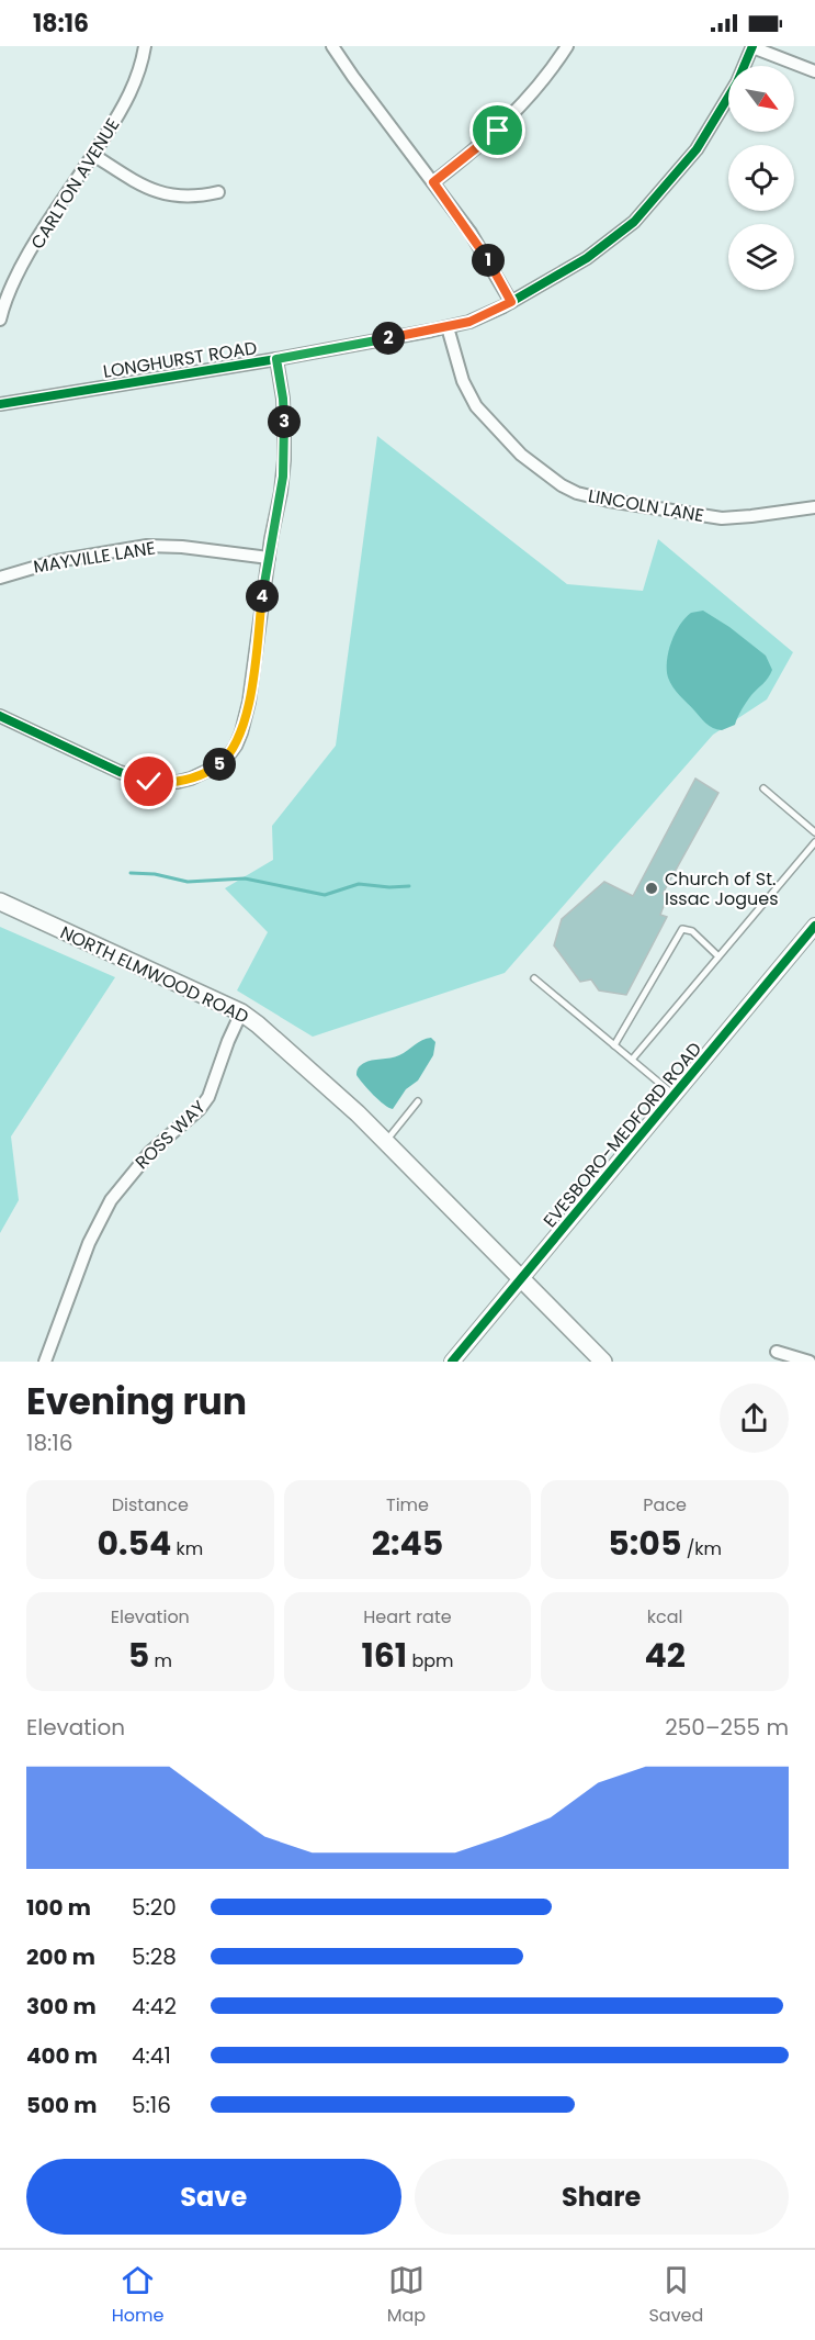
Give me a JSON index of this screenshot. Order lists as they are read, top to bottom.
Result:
{
  "streets": {
    "main road": ["NORTH ELMWOOD ROAD"],
    "street": [
      "CARLTON AVENUE",
      "LONGHURST ROAD",
      "LINCOLN LANE",
      "MAYVILLE LANE",
      "ROSS WAY",
      "EVESBORO-MEDFORD ROAD"
    ]
  },
  "crossings": [
    ["LONGHURST ROAD", "LINCOLN LANE"],
    ["NORTH ELMWOOD ROAD", "ROSS WAY"],
    ["NORTH ELMWOOD ROAD", "EVESBORO-MEDFORD ROAD"]
  ],
  "places": ["Church of St. Issac Jogues"],
  "north": "bottom right",
  "page": {
    "status": "18:16",
    "pins": [
      "1",
      "2",
      "3",
      "4",
      "5"
    ],
    "heading": ["Evening run", "18:16"],
    "stats": [
      ["Distance", "0.54 km"],
      ["Time", "2:45"],
      ["Pace", "5:05 /km"],
      ["Elevation", "5 m"],
      ["Heart rate", "161 bpm"],
      ["kcal", "42"]
    ],
    "chart": ["Elevation", "250–255 m"],
    "list": [
      {
        "name": "100 m",
        "note": "5:20"
      },
      {
        "name": "200 m",
        "note": "5:28"
      },
      {
        "name": "300 m",
        "note": "4:42"
      },
      {
        "name": "400 m",
        "note": "4:41"
      },
      {
        "name": "500 m",
        "note": "5:16"
      }
    ],
    "buttons": ["Save", "Share"],
    "tabs": ["Home", "Map", "Saved"]
  }
}
